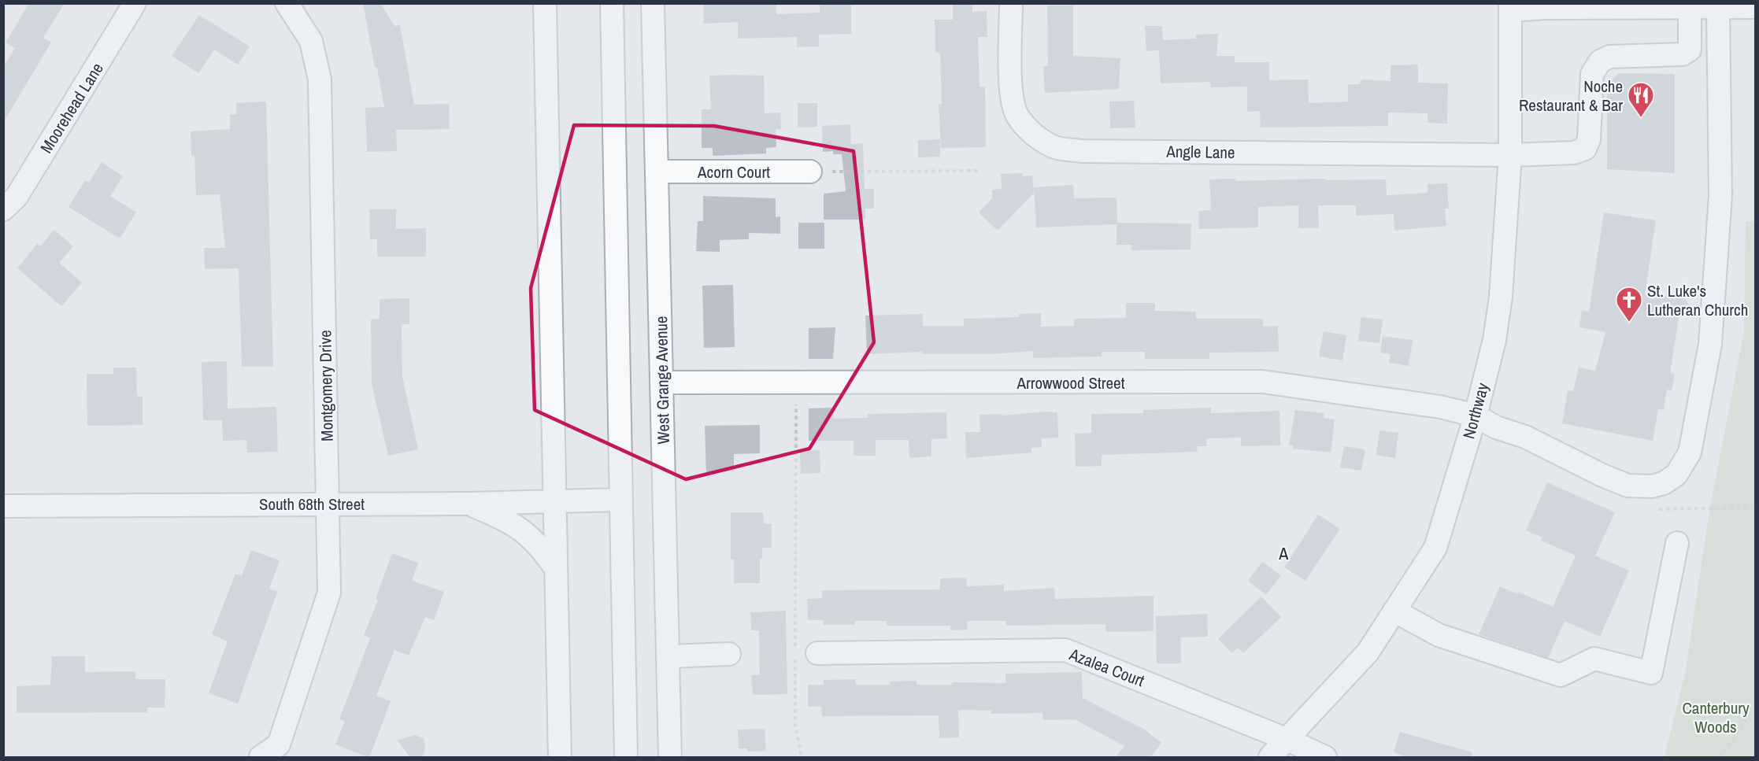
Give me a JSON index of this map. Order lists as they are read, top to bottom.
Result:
{
  "streets": {
    "street": [
      "Moorehead Lane",
      "Angle Lane",
      "Acorn Court",
      "West Grange Avenue",
      "Arrowwood Street",
      "Montgomery Drive",
      "Northway",
      "South 68th Street",
      "Azalea Court"
    ]
  },
  "crossings": [
    ["Angle Lane", "Northway"],
    ["Acorn Court", "West Grange Avenue"],
    ["West Grange Avenue", "Arrowwood Street"],
    ["Arrowwood Street", "Northway"],
    ["Montgomery Drive", "South 68th Street"],
    ["Northway", "Azalea Court"]
  ],
  "districts": ["A"],
  "parks": ["Canterbury Woods"],
  "places": {
    "restaurant": ["Noche Restaurant & Bar"],
    "church": ["St. Luke's Lutheran Church"]
  }
}
